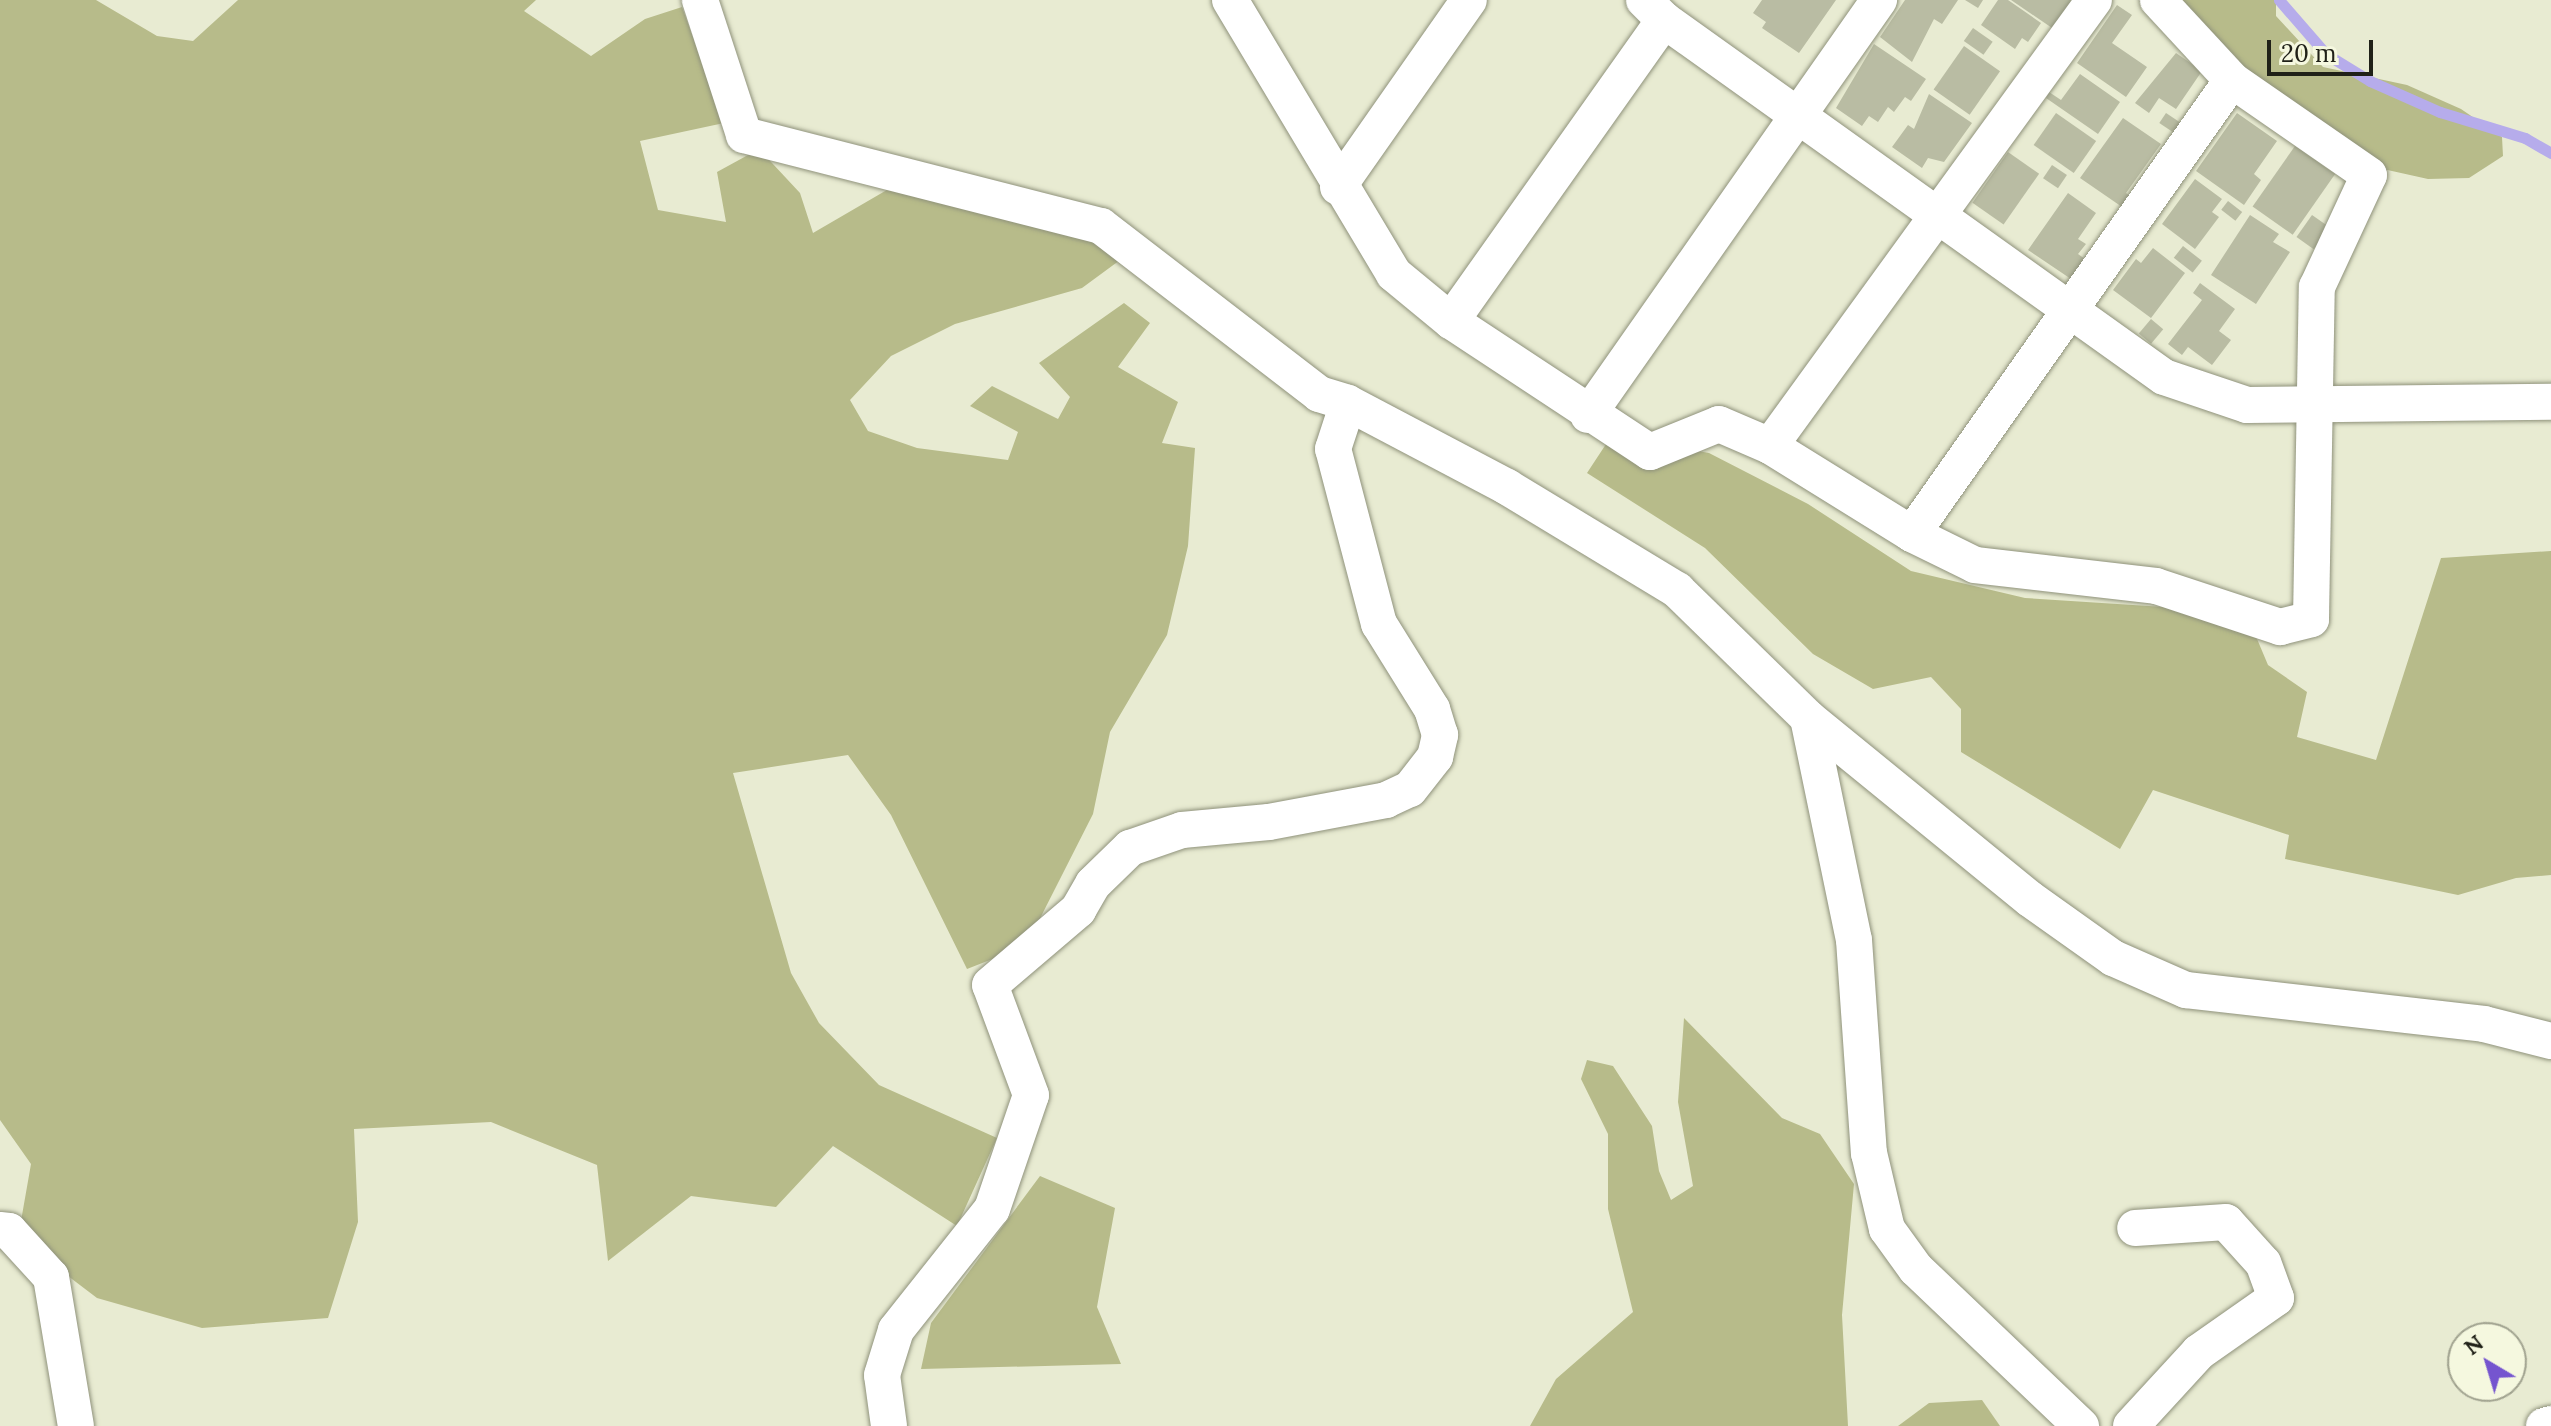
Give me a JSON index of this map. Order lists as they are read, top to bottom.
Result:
{
  "scale_bar": "20 m",
  "north": "top left"
}
